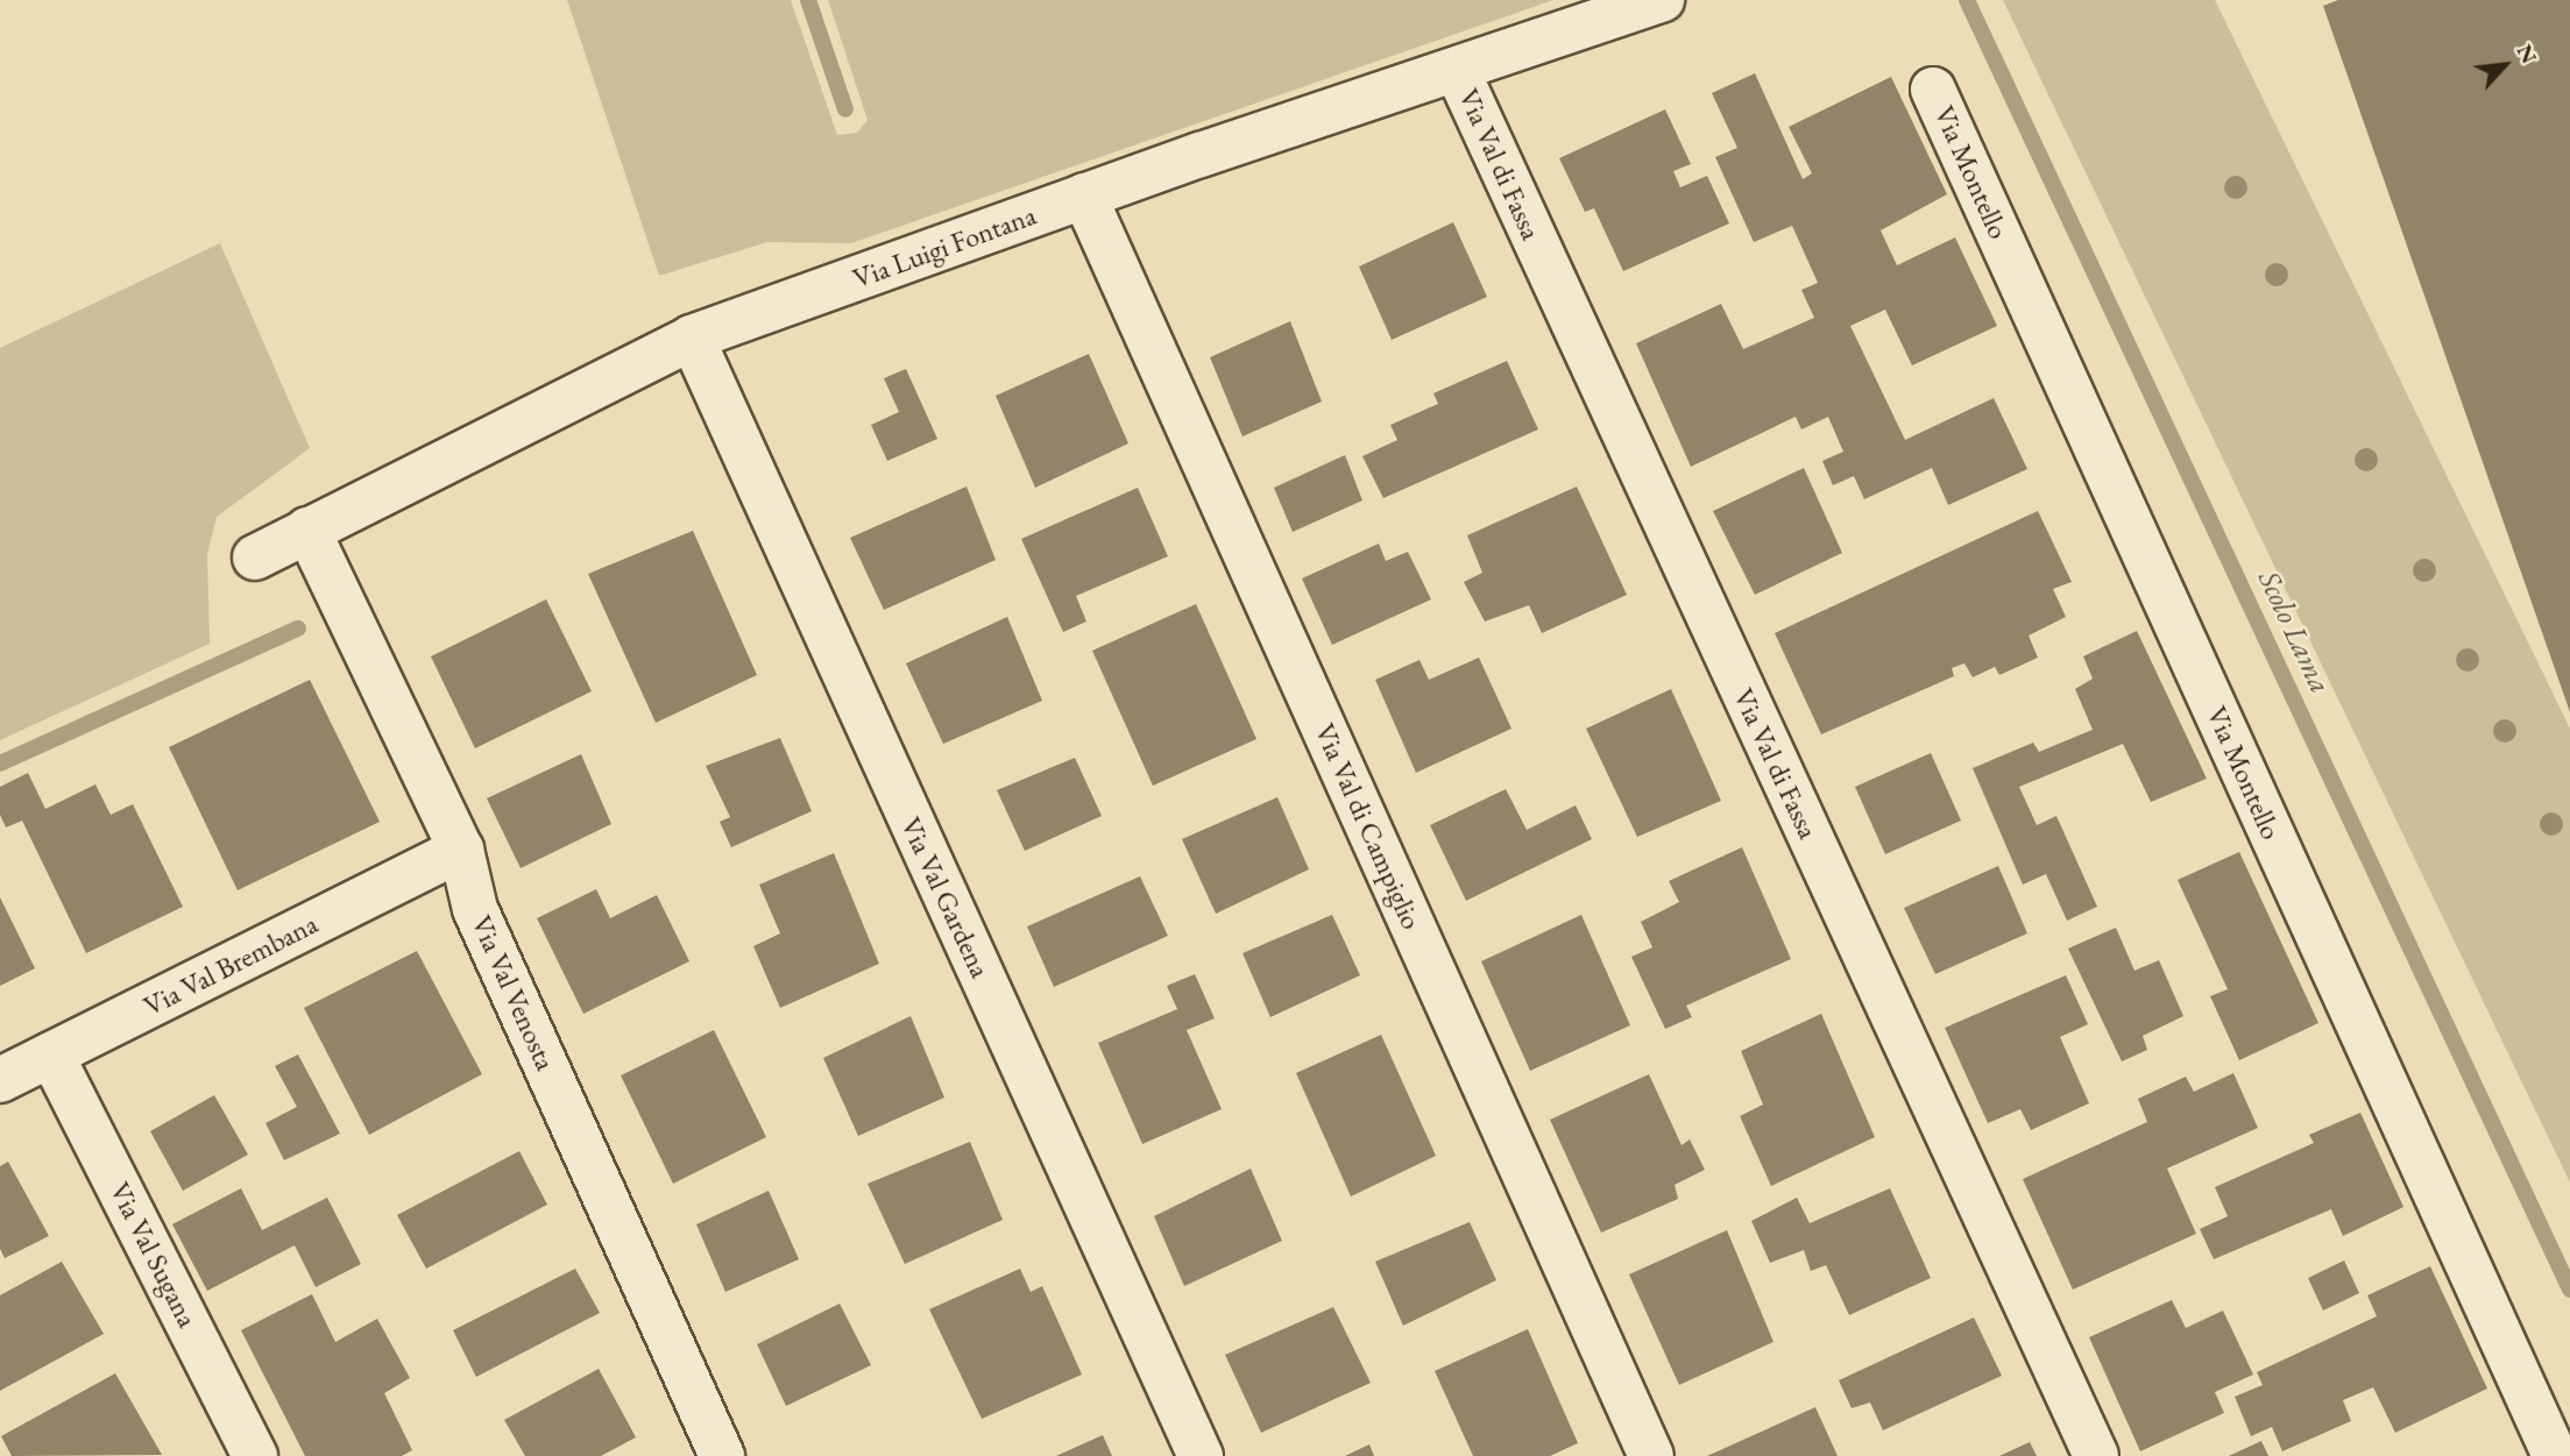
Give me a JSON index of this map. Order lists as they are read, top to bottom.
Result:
{
  "streets": {
    "street": [
      "Via Val di Fassa",
      "Via Montello",
      "Via Luigi Fontana",
      "Via Val di Campiglio",
      "Via Val Gardena",
      "Via Val Brembana",
      "Via Val Venosta",
      "Via Val Sugana"
    ]
  },
  "crossings": [
    ["Via Val di Fassa", "Via Luigi Fontana"],
    ["Via Luigi Fontana", "Via Val di Campiglio"],
    ["Via Luigi Fontana", "Via Val Gardena"],
    ["Via Luigi Fontana", "Via Val Venosta"],
    ["Via Val Brembana", "Via Val Venosta"],
    ["Via Val Brembana", "Via Val Sugana"]
  ],
  "water": ["Scolo Lama"],
  "north": "top right"
}
